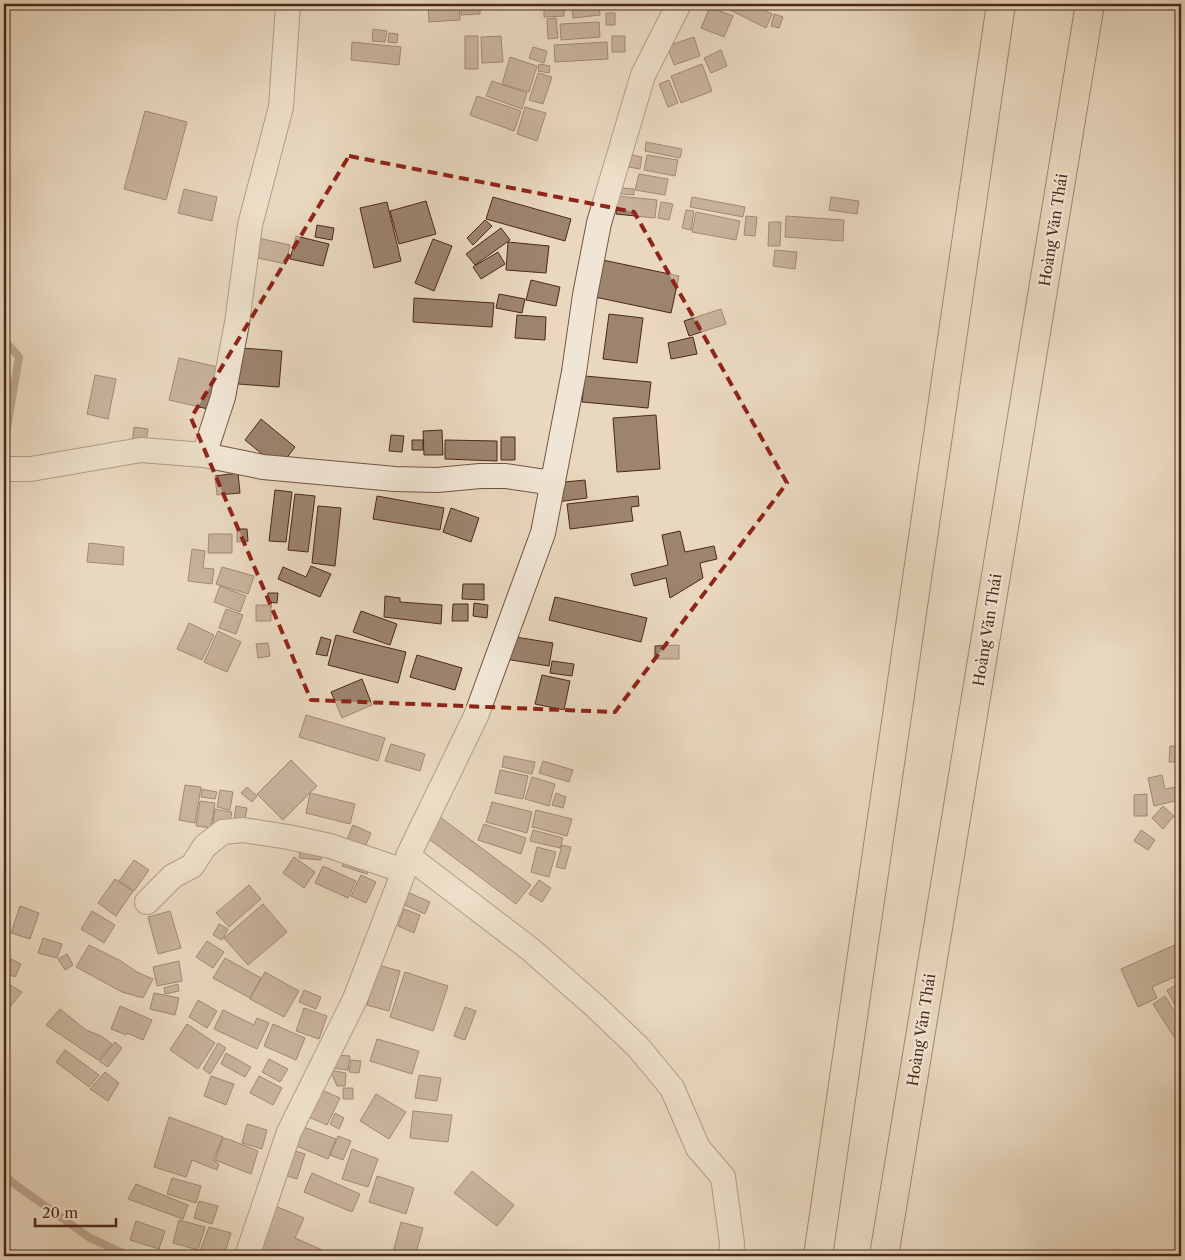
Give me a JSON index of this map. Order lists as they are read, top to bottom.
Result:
{
  "streets": {
    "main road": ["Hoàng Văn Thái"]
  },
  "scale_bar": "20 m"
}
